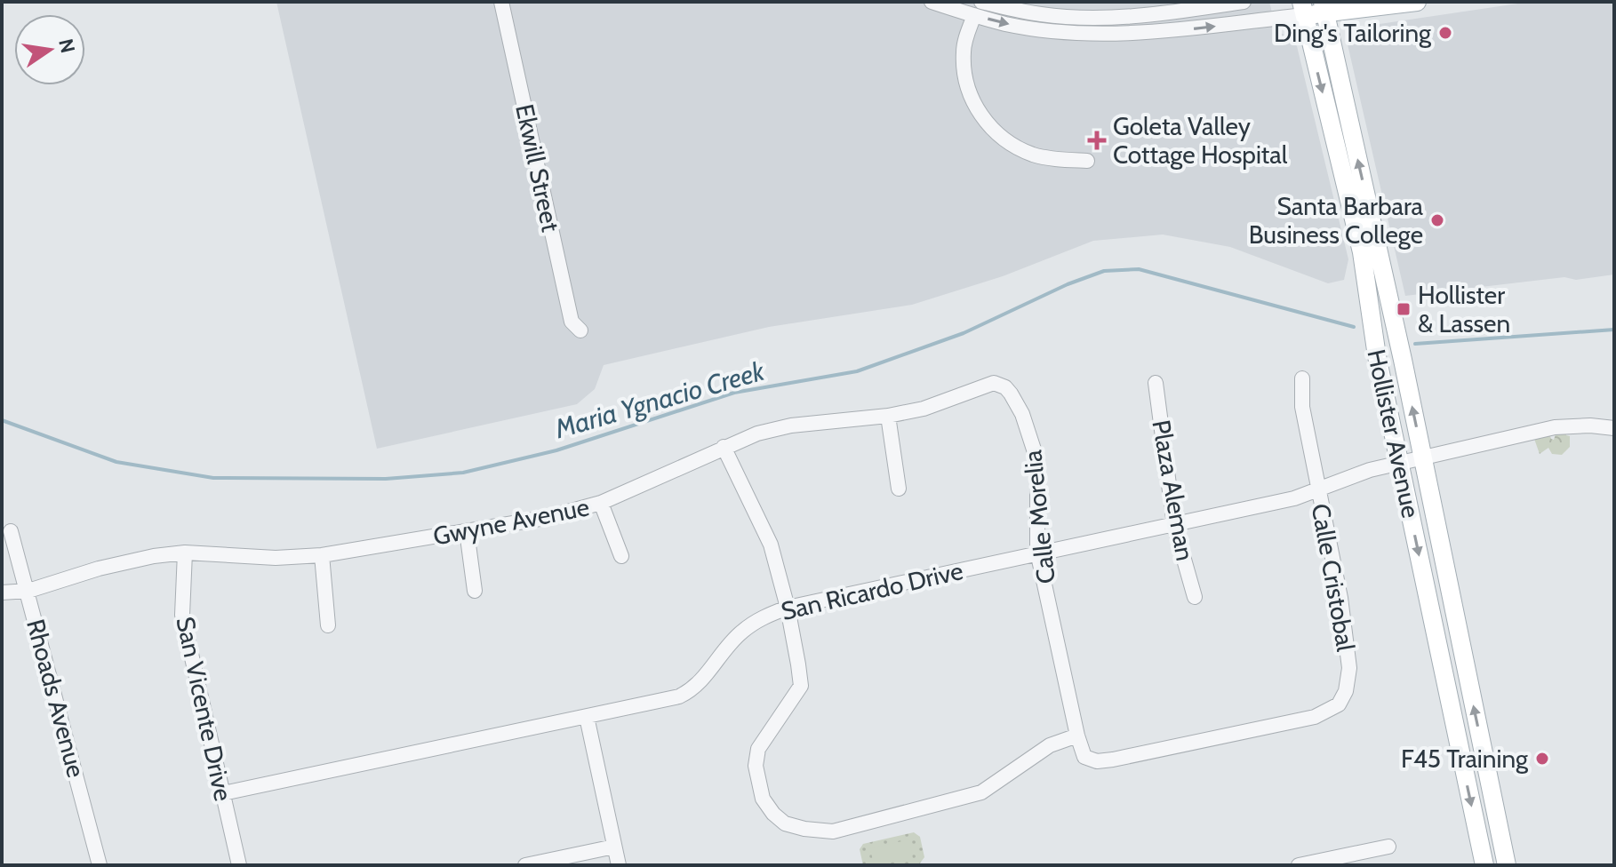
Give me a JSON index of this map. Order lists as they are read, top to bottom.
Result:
{
  "streets": {
    "main road": ["Hollister Avenue"],
    "street": [
      "Ekwill Street",
      "Plaza Aleman",
      "Calle Morelia",
      "Gwyne Avenue",
      "Calle Cristobal",
      "San Ricardo Drive",
      "Rhoads Avenue",
      "San Vicente Drive"
    ]
  },
  "crossings": [
    ["Hollister Avenue", "San Ricardo Drive"],
    ["Plaza Aleman", "San Ricardo Drive"],
    ["Calle Morelia", "Gwyne Avenue"],
    ["Calle Morelia", "San Ricardo Drive"],
    ["Gwyne Avenue", "Rhoads Avenue"],
    ["Gwyne Avenue", "San Vicente Drive"],
    ["Calle Cristobal", "San Ricardo Drive"],
    ["San Ricardo Drive", "San Vicente Drive"]
  ],
  "water": ["Maria Ygnacio Creek"],
  "places": {
    "other": ["Ding's Tailoring", "Santa Barbara Business College", "F45 Training"],
    "health": ["Goleta Valley Cottage Hospital"],
    "transit": ["Hollister & Lassen"]
  },
  "north": "right"
}
